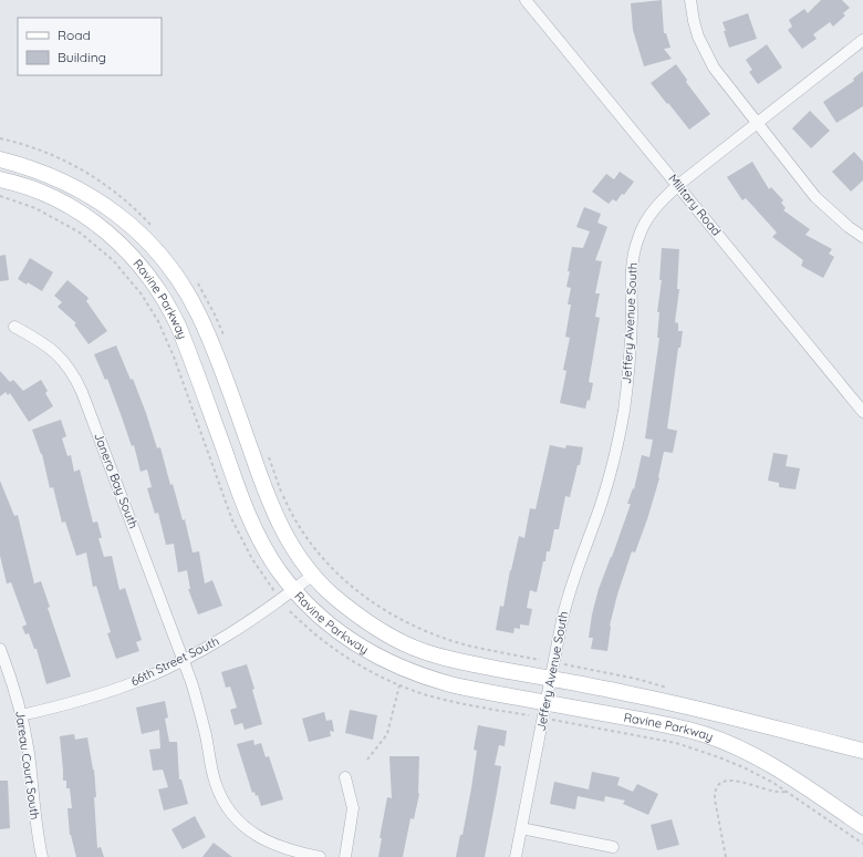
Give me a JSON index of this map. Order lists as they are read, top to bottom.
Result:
{
  "streets": {
    "street": [
      "Military Road",
      "Ravine Parkway",
      "Jeffery Avenue South",
      "Janero Bay South",
      "66th Street South",
      "Jareau Court South"
    ]
  },
  "crossings": [
    ["Military Road", "Jeffery Avenue South"],
    ["Ravine Parkway", "Jeffery Avenue South"],
    ["Ravine Parkway", "66th Street South"],
    ["Janero Bay South", "66th Street South"],
    ["66th Street South", "Jareau Court South"]
  ],
  "legend": ["Road", "Building"]
}
